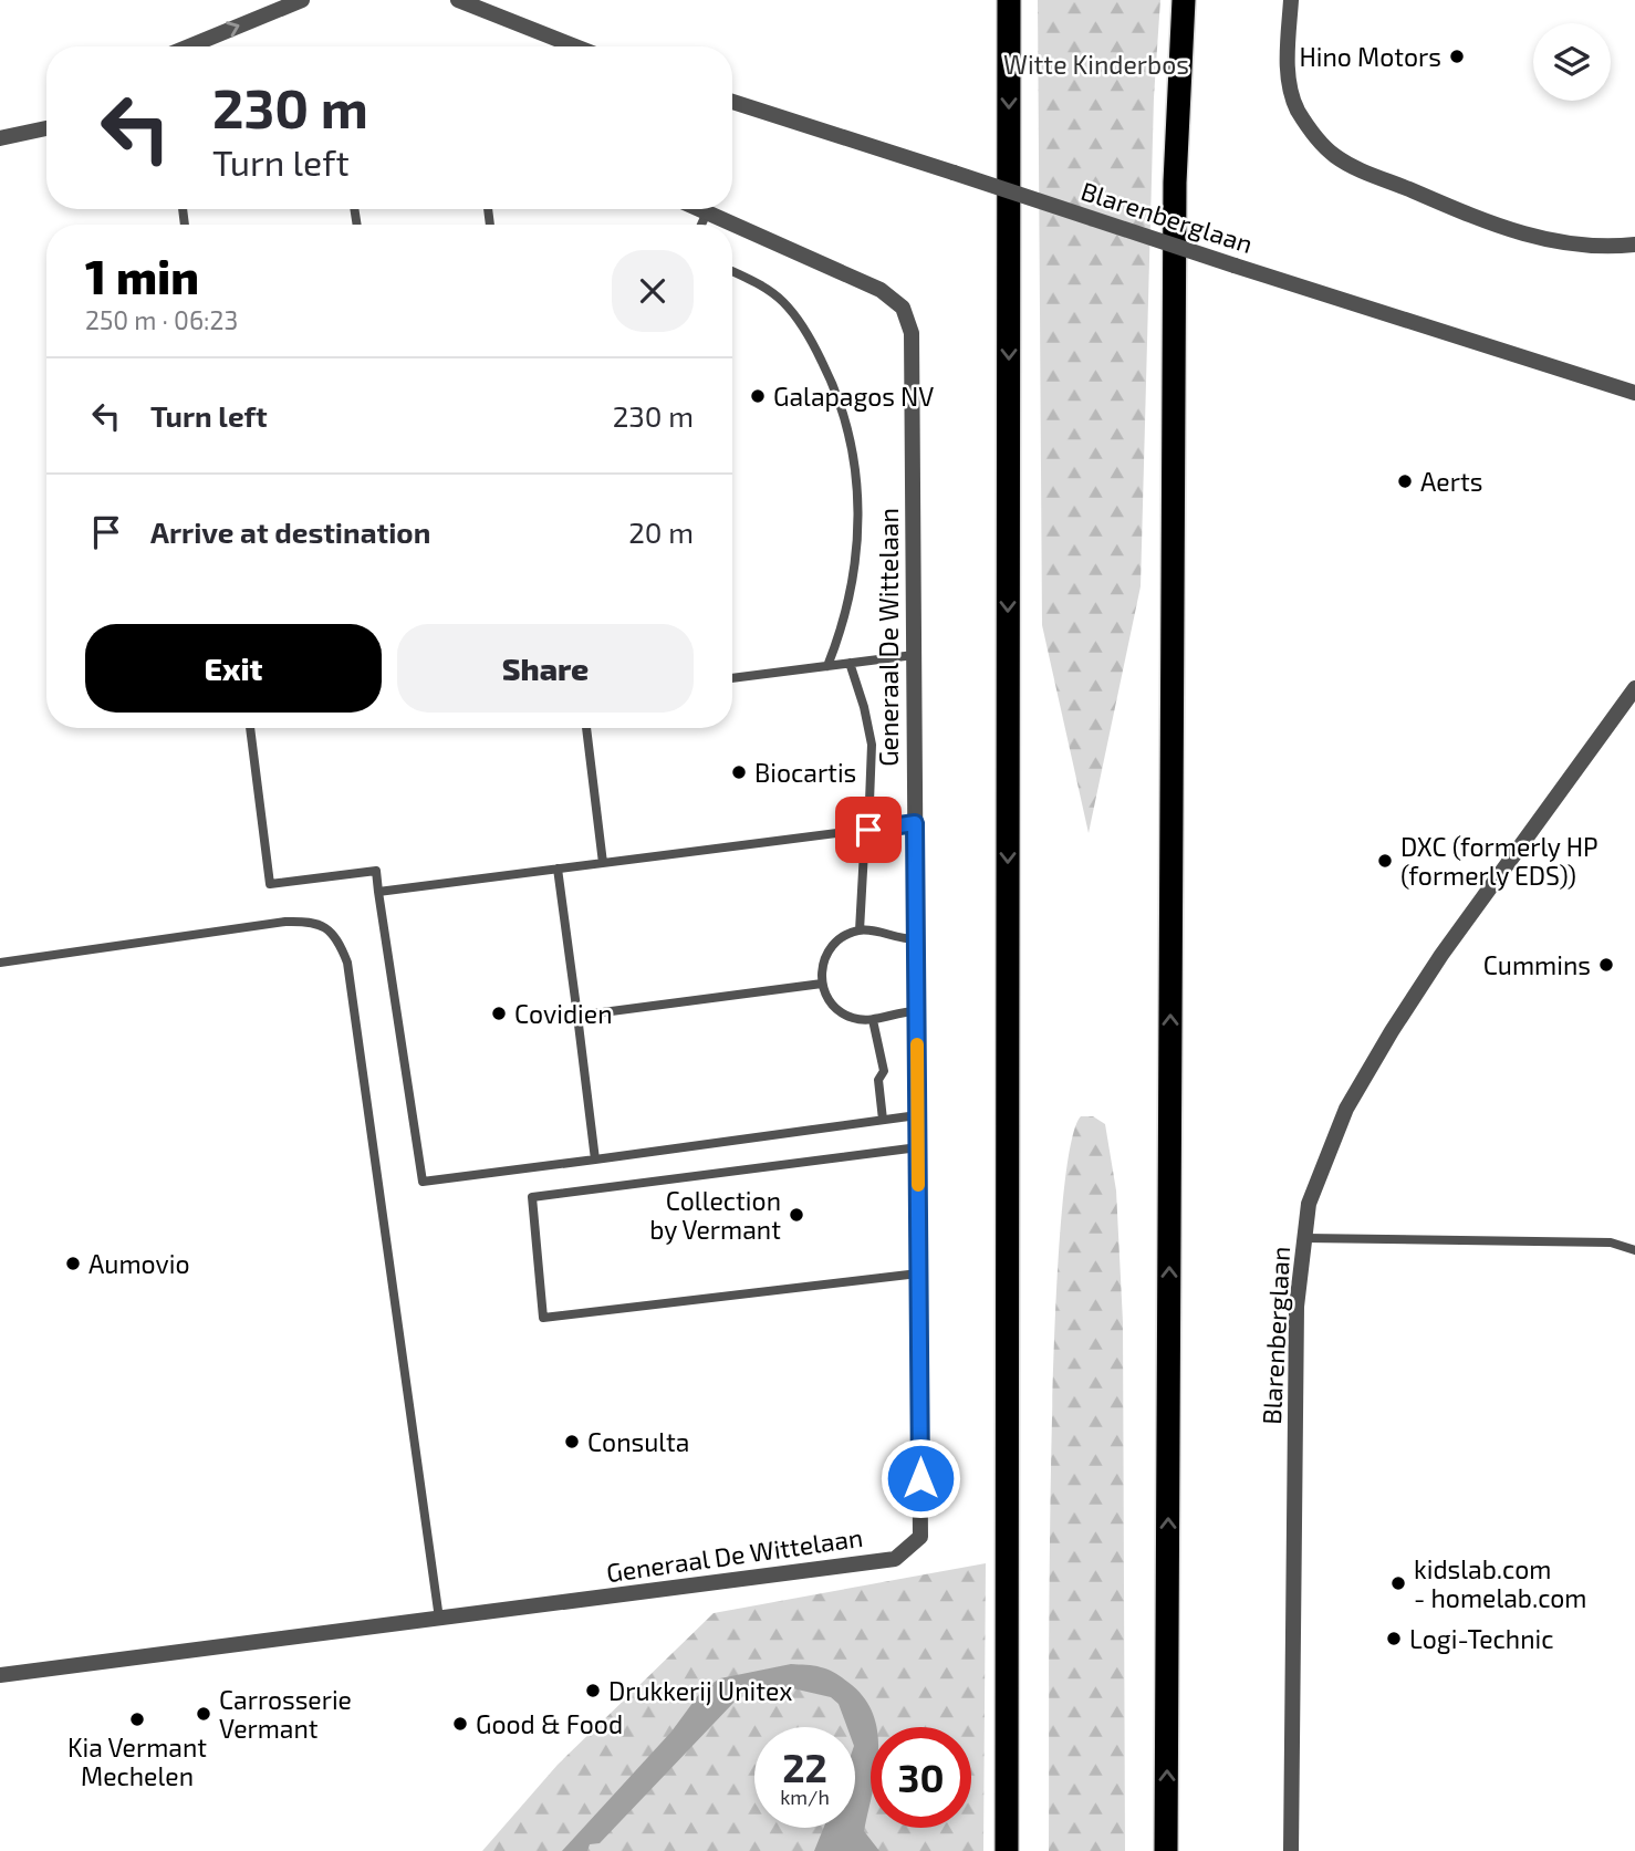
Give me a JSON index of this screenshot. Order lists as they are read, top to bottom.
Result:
{
  "streets": {
    "street": ["Blarenberglaan", "Generaal De Wittelaan"]
  },
  "parks": ["Witte Kinderbos"],
  "places": [
    "Hino Motors",
    "Galapagos NV",
    "Aerts",
    "Biocartis",
    "DXC (formerly HP (formerly EDS))",
    "Cummins",
    "Covidien",
    "Collection by Vermant",
    "Aumovio",
    "Consulta",
    "kidslab.com - homelab.com",
    "Logi-Technic",
    "Drukkerij Unitex",
    "Carrosserie Vermant",
    "Kia Vermant Mechelen",
    "Good & Food"
  ],
  "page": {
    "turn": ["230 m", "Turn left"],
    "heading": ["1 min", "250 m · 06:23"],
    "list": [
      {
        "name": "Turn left",
        "value": "230 m"
      },
      {
        "name": "Arrive at destination",
        "value": "20 m"
      }
    ],
    "buttons": ["Exit", "Share"],
    "speed": "22 km/h",
    "limit": "30"
  }
}
